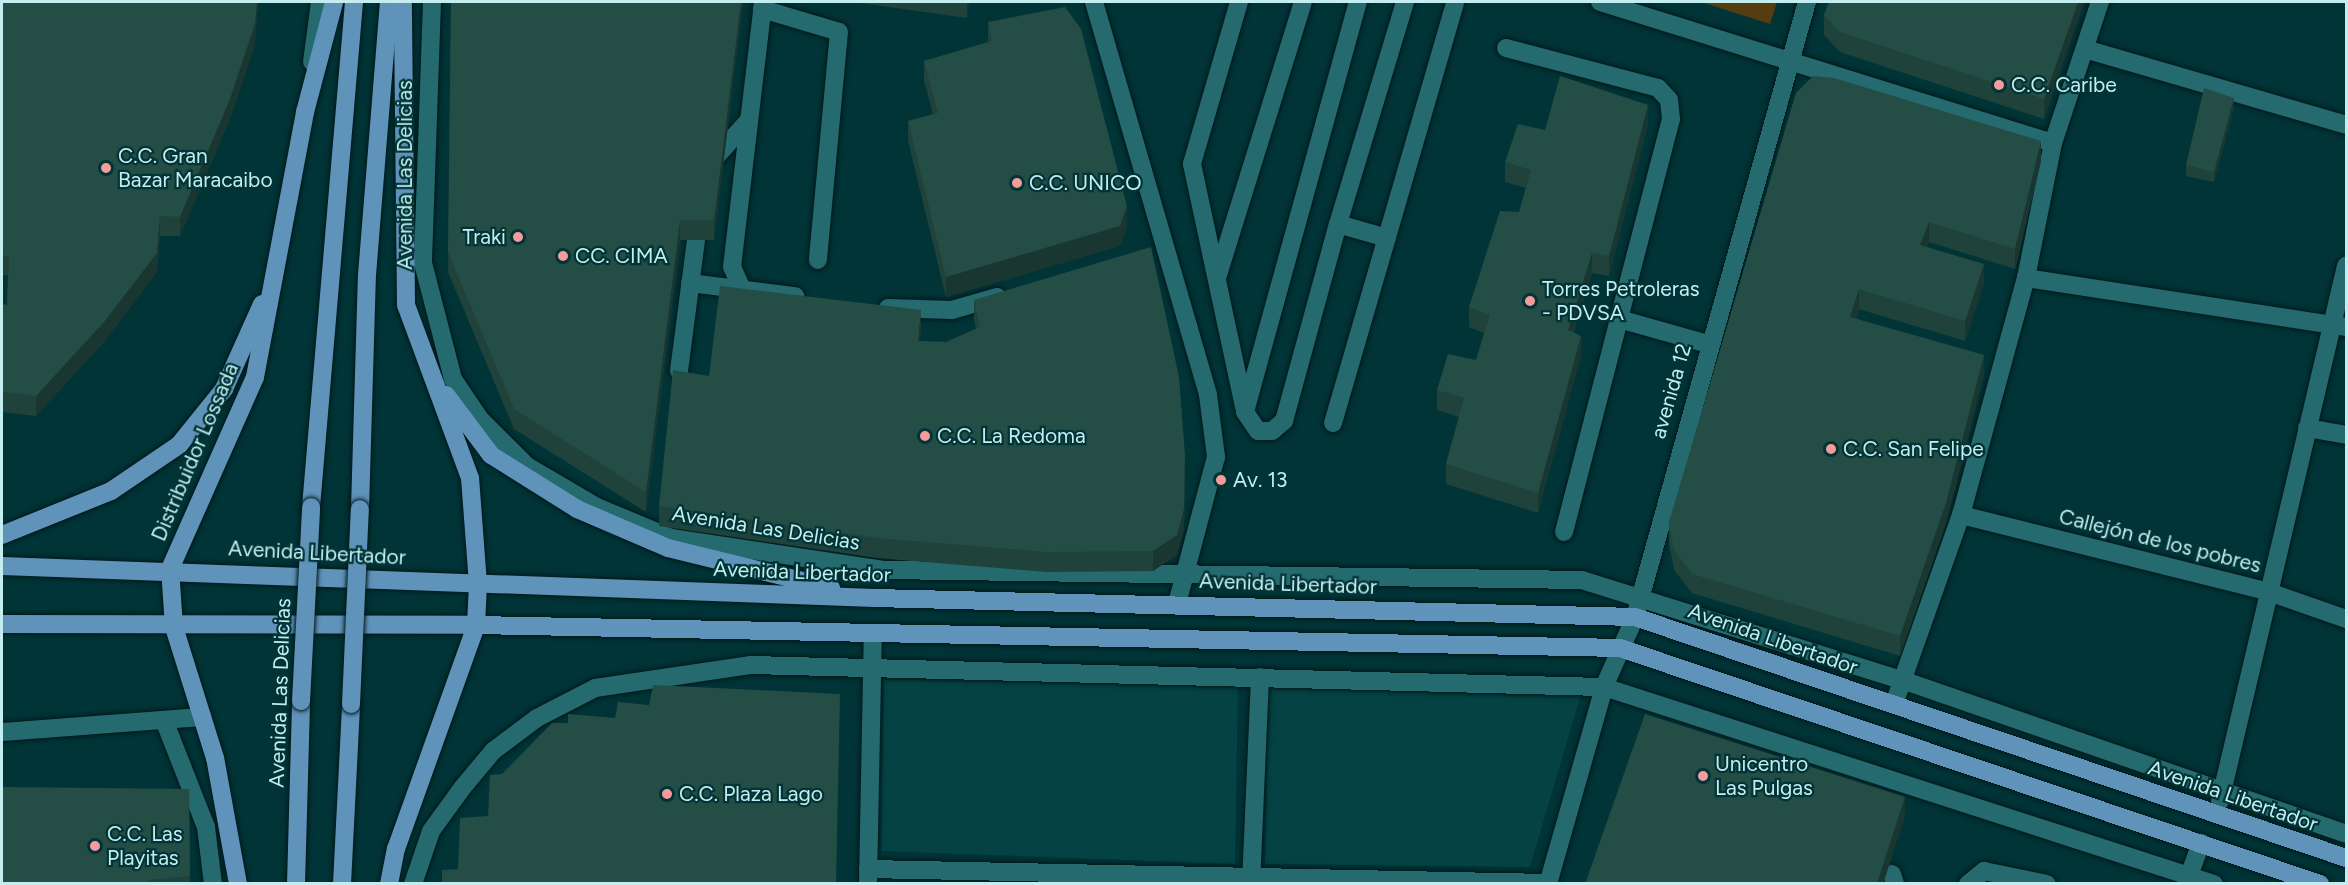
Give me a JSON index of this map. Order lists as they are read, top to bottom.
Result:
{
  "streets": {
    "main road": ["Avenida Las Delicias", "Distribuidor Lossada", "Avenida Libertador"],
    "street": ["avenida 12", "Callejón de los pobres"]
  },
  "crossings": [
    ["Avenida Las Delicias", "avenida 12"],
    ["avenida 12", "Avenida Libertador"],
    ["Distribuidor Lossada", "Avenida Libertador"]
  ],
  "places": [
    "C.C. Caribe",
    "C.C. Gran Bazar Maracaibo",
    "C.C. UNICO",
    "Traki",
    "CC. CIMA",
    "Torres Petroleras - PDVSA",
    "C.C. La Redoma",
    "C.C. San Felipe",
    "Av. 13",
    "Unicentro Las Pulgas",
    "C.C. Plaza Lago",
    "C.C. Las Playitas"
  ]
}
